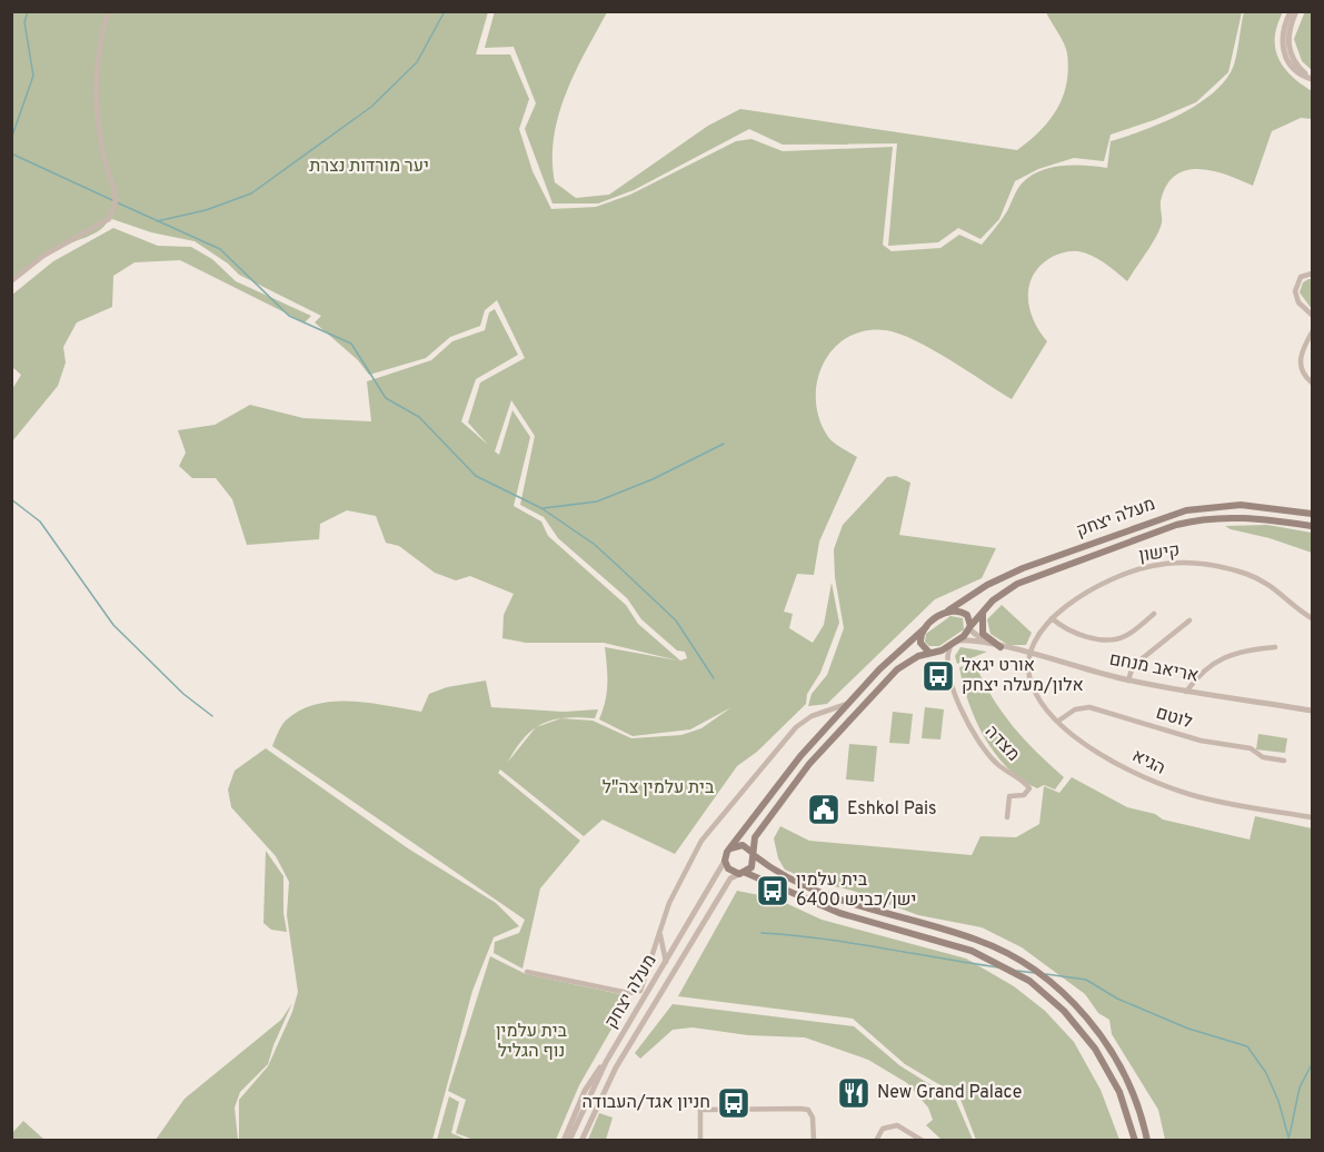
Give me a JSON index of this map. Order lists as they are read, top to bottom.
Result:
{
  "streets": {
    "main road": ["מעלה יצחק"],
    "street": [
      "קישון",
      "אריאב מנחם",
      "לוטם",
      "מצדה",
      "הגיא"
    ]
  },
  "crossings": [
    ["מעלה יצחק", "מצדה"],
    ["קישון", "אריאב מנחם"],
    ["קישון", "הגיא"],
    ["אריאב מנחם", "הגיא"],
    ["לוטם", "הגיא"]
  ],
  "parks": ["יער מורדות נצרת", "בית עלמין צה\"ל", "בית עלמין נוף הגליל"],
  "places": {
    "bus stop": ["אורט יגאל אלון/מעלה יצחק", "בית עלמין ישן/כביש 6400", "חניון אגד/העבודה"],
    "public building": ["Eshkol Pais"],
    "restaurant": ["New Grand Palace"]
  }
}
